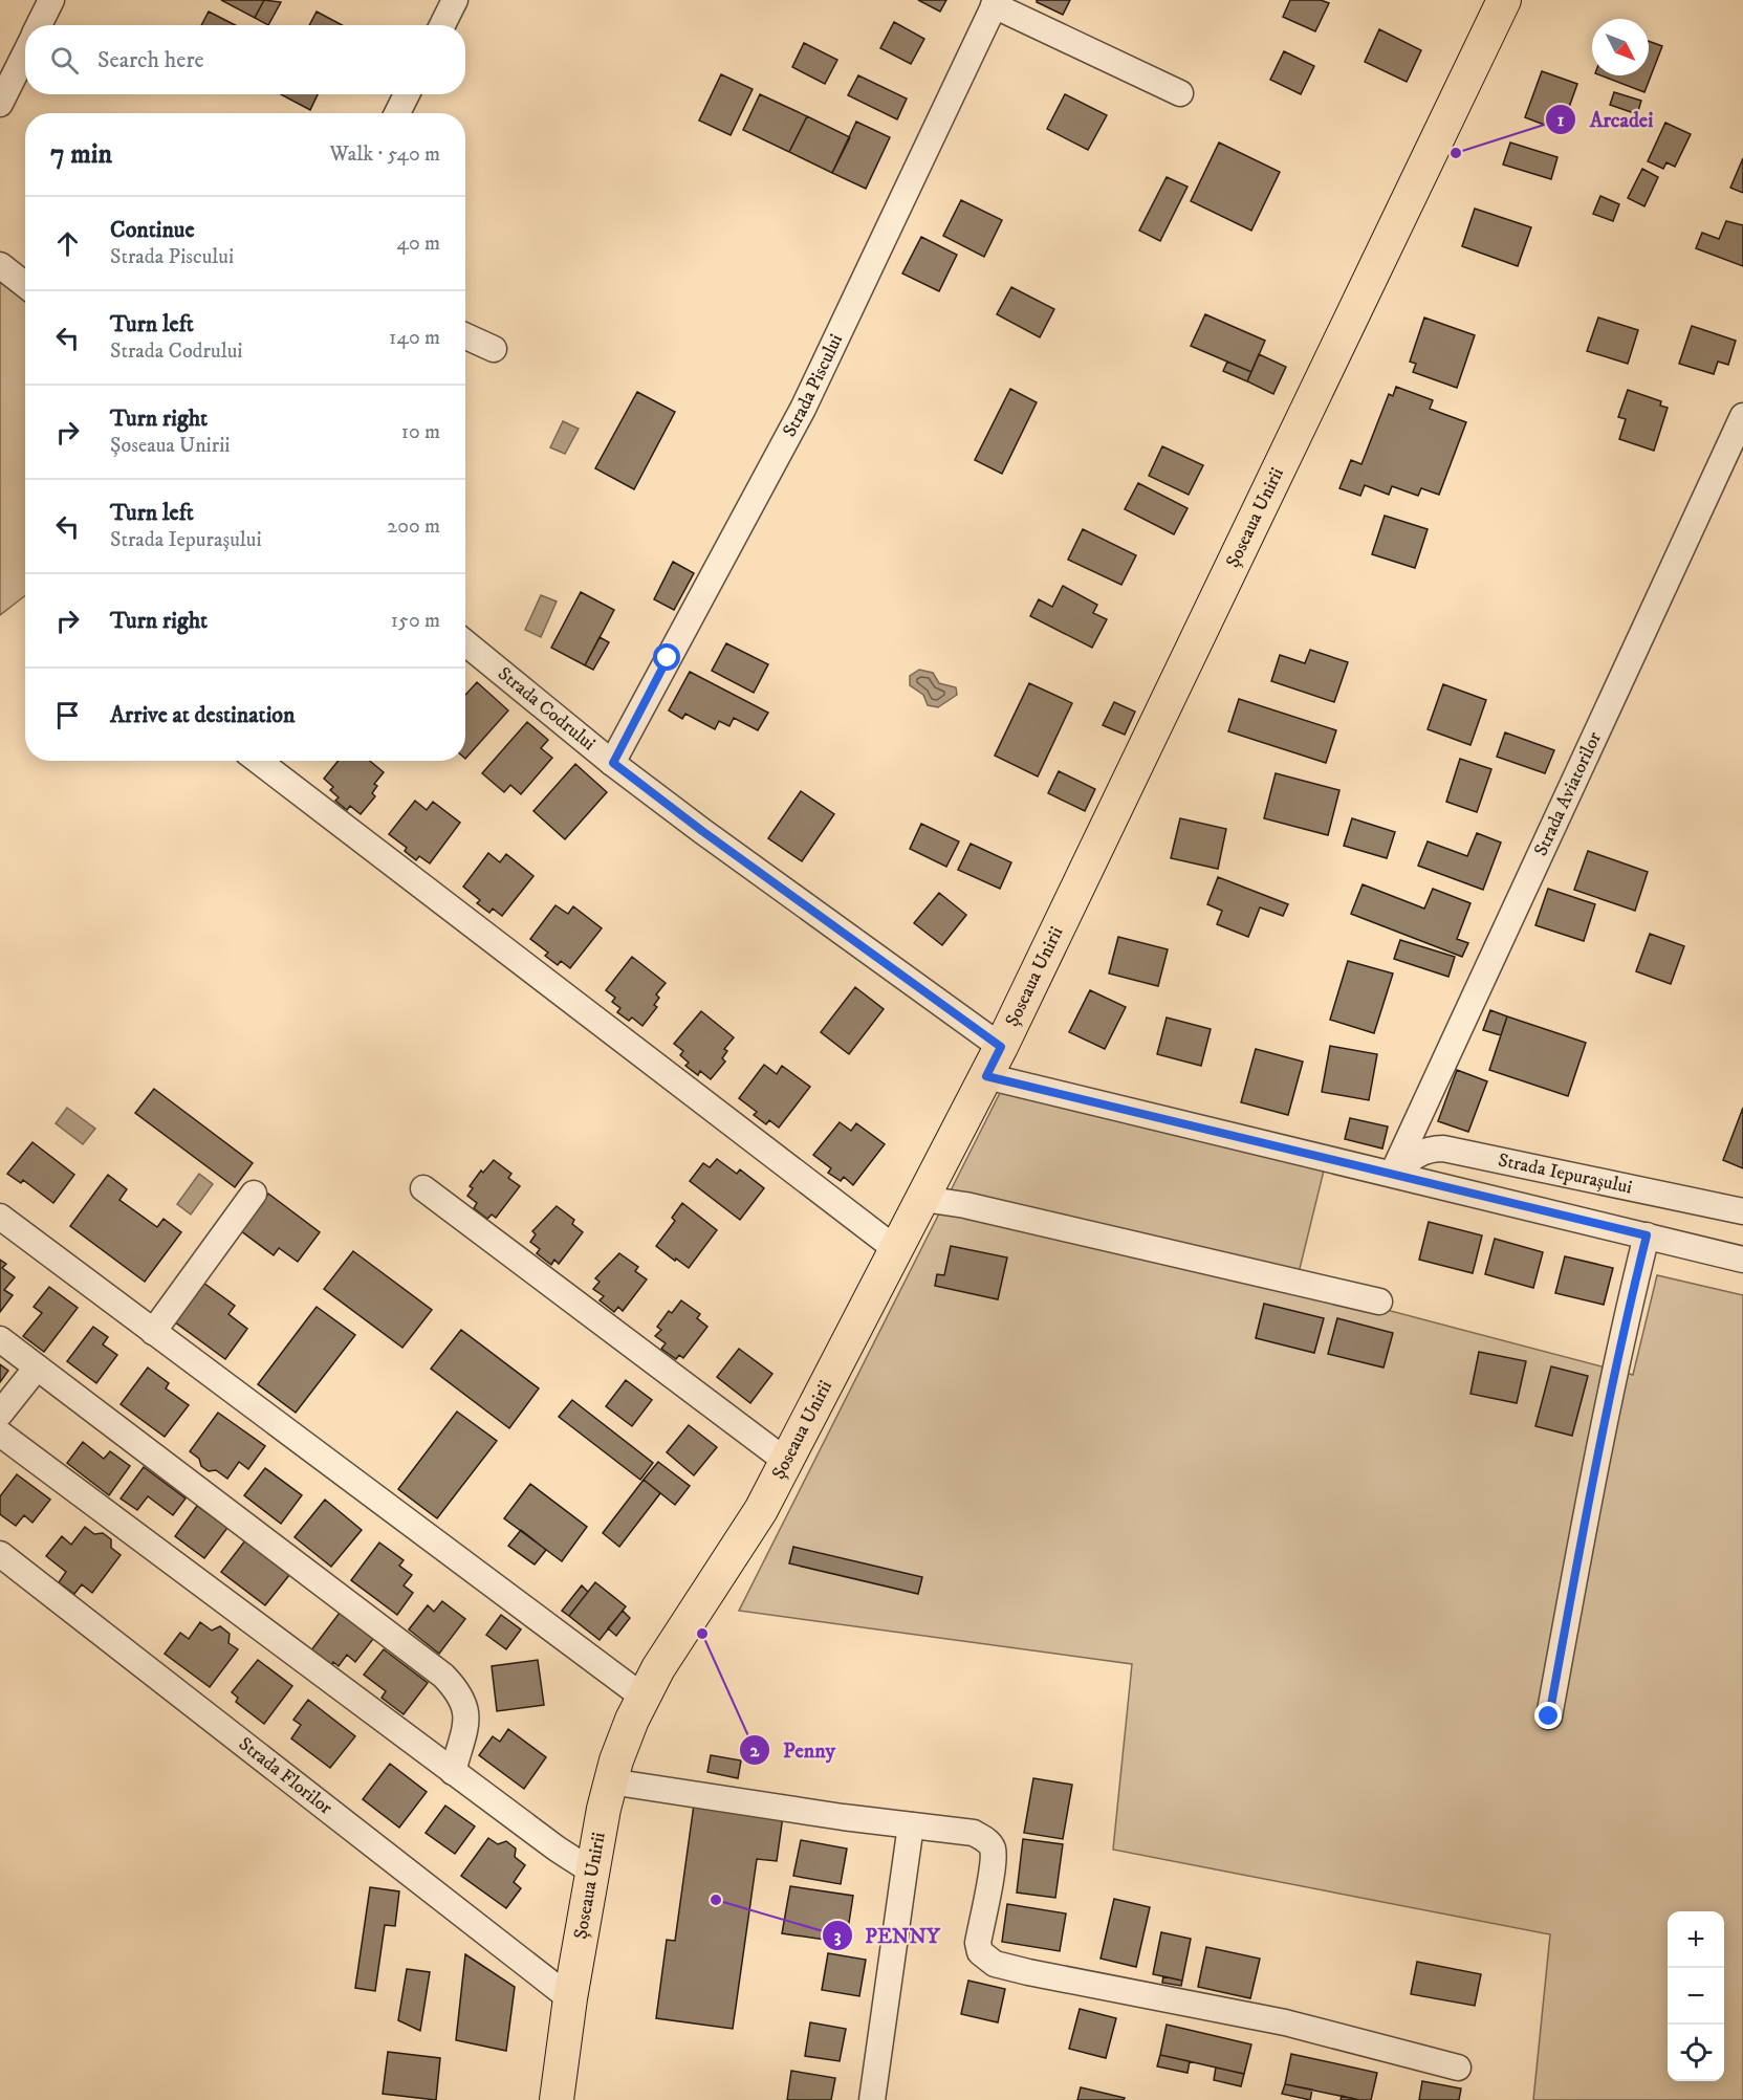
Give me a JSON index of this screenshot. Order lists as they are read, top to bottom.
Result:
{
  "streets": {
    "main road": ["Șoseaua Unirii"],
    "street": [
      "Strada Piscului",
      "Strada Codrului",
      "Strada Aviatorilor",
      "Strada Iepurașului",
      "Strada Florilor"
    ]
  },
  "crossings": [
    ["Strada Piscului", "Strada Codrului"],
    ["Șoseaua Unirii", "Strada Codrului"],
    ["Șoseaua Unirii", "Strada Iepurașului"],
    ["Șoseaua Unirii", "Strada Florilor"],
    ["Strada Aviatorilor", "Strada Iepurașului"]
  ],
  "places": ["Arcadei", "Penny", "PENNY"],
  "north": "bottom right",
  "page": {
    "search": "Search here",
    "heading": ["7 min", "Walk · 540 m"],
    "list": [
      ["Continue", "Strada Piscului", "40 m"],
      ["Turn left", "Strada Codrului", "140 m"],
      ["Turn right", "Șoseaua Unirii", "10 m"],
      ["Turn left", "Strada Iepurașului", "200 m"],
      ["Turn right", "150 m"],
      "Arrive at destination"
    ],
    "map_buttons": ["+", "−"]
  }
}
